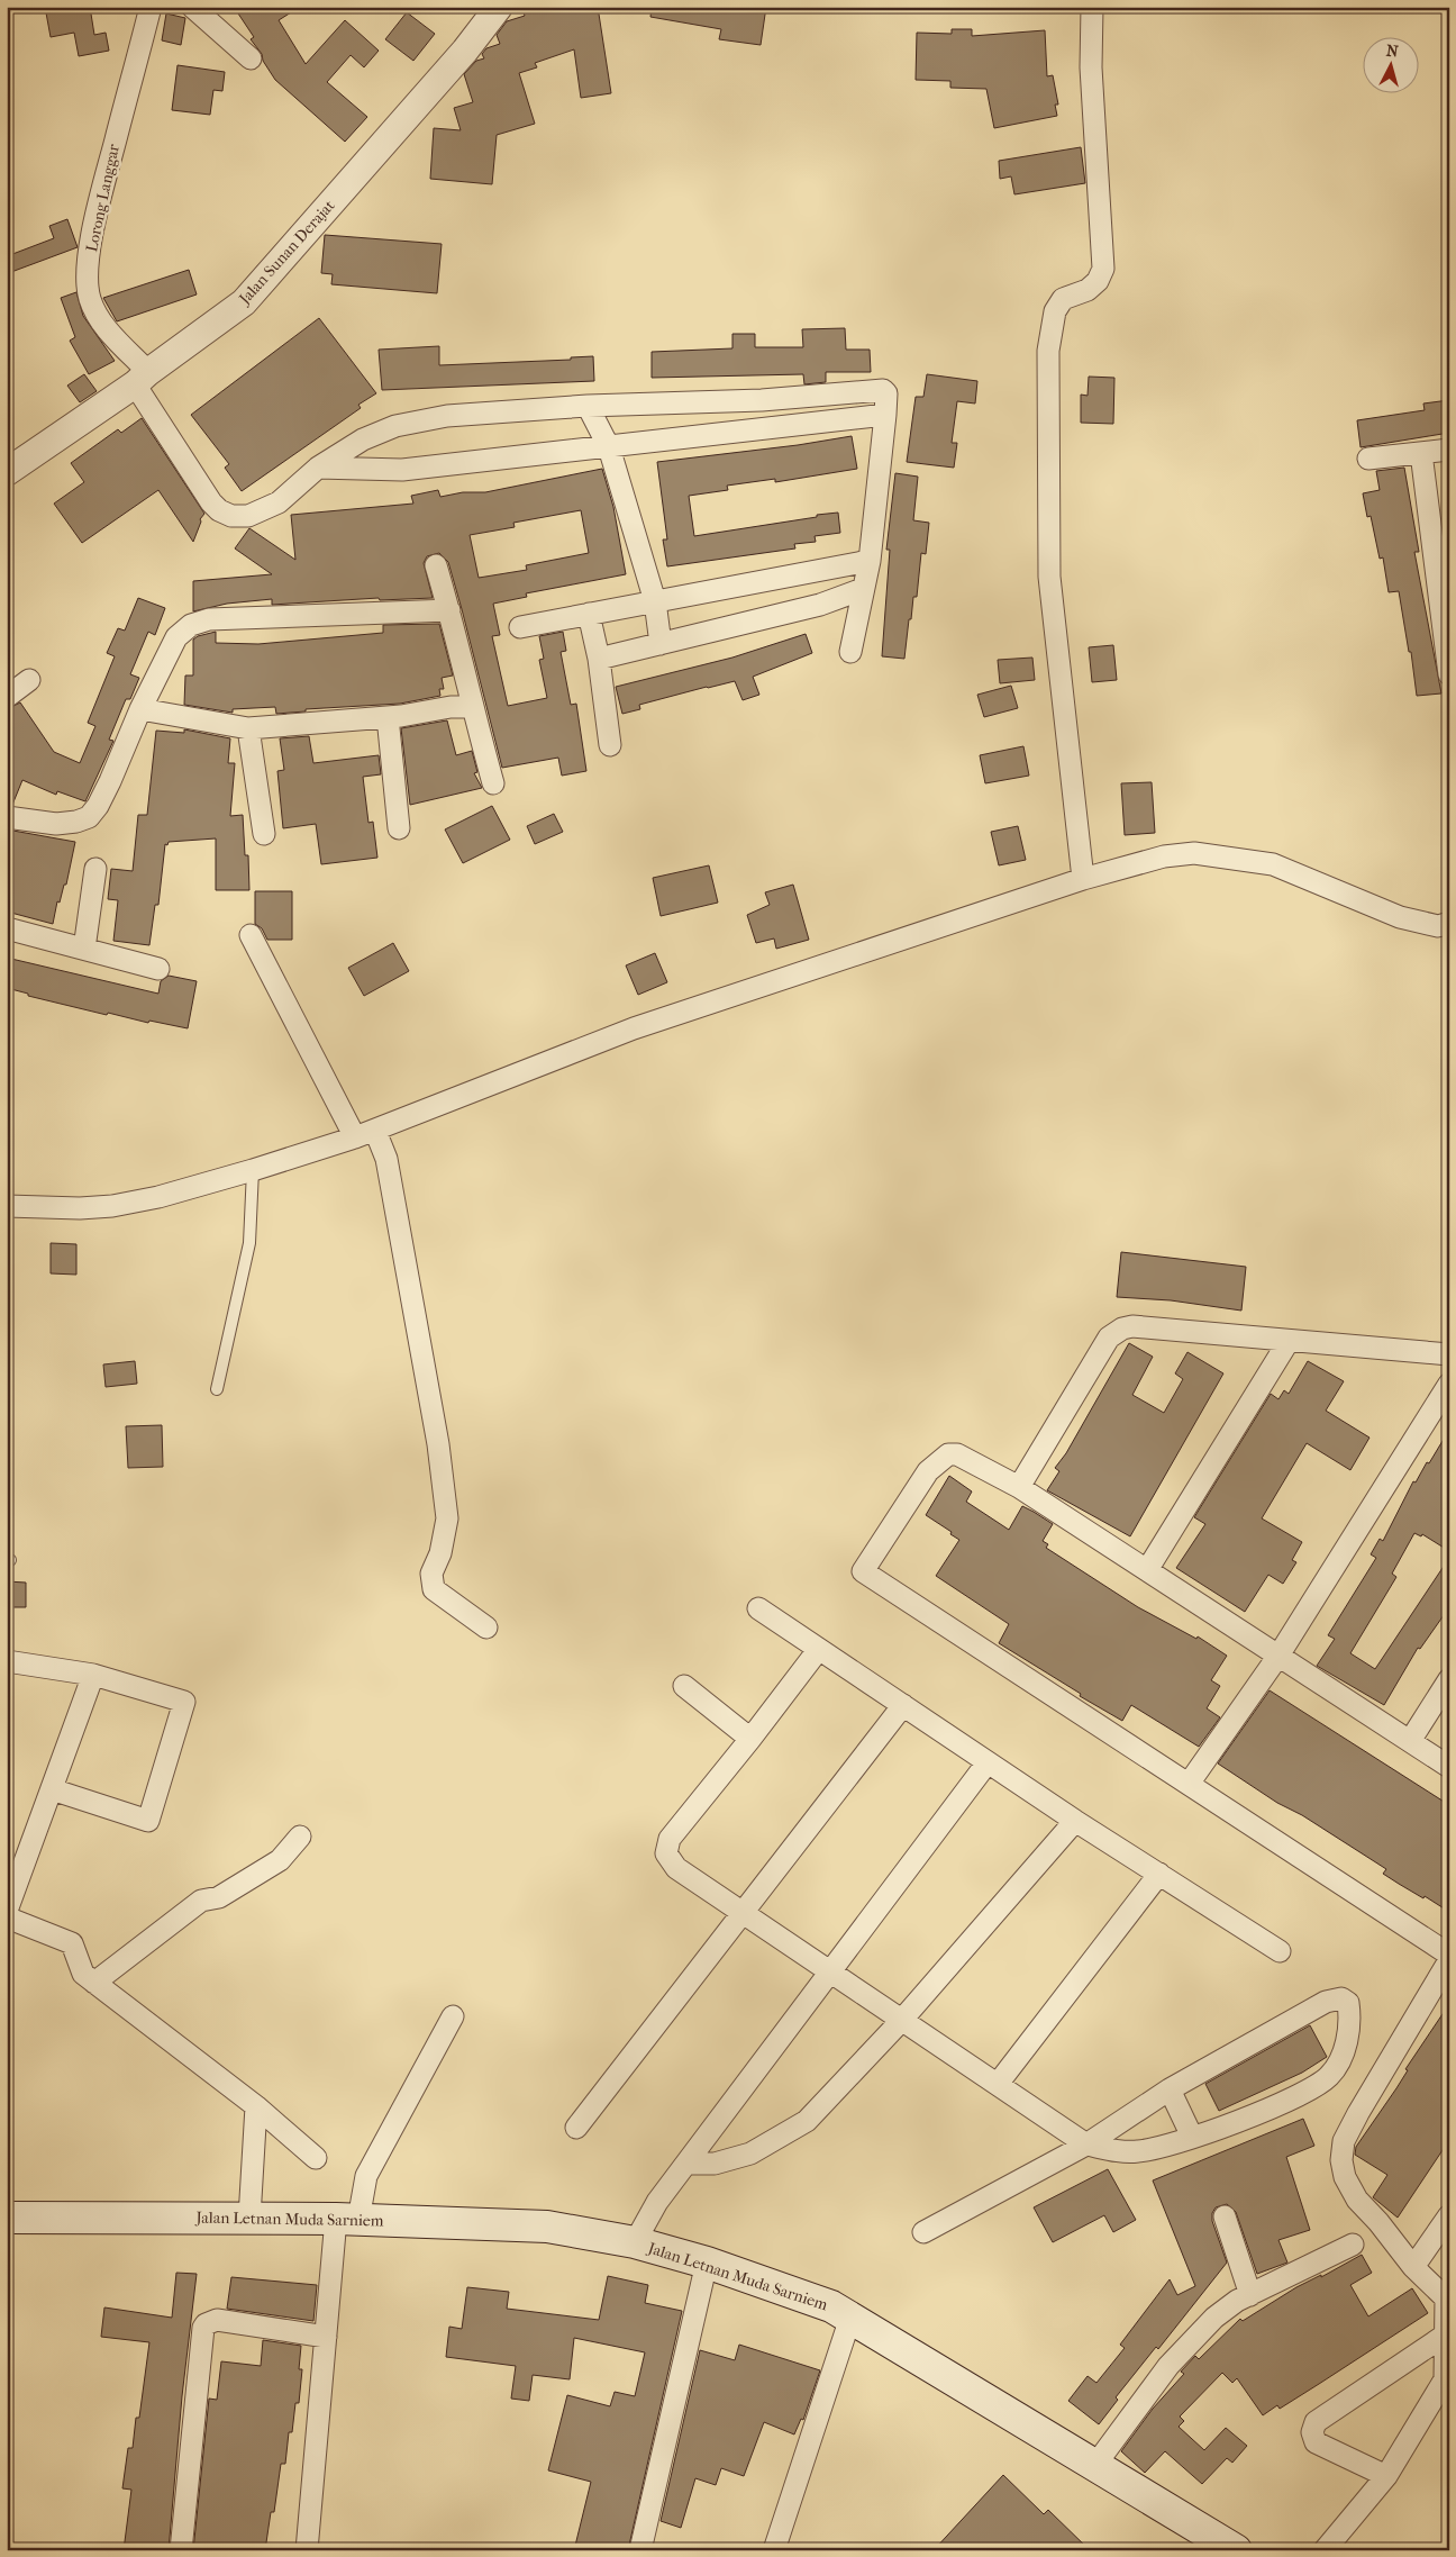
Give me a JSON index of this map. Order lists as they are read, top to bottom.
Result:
{
  "streets": {
    "main road": ["Jalan Letnan Muda Sarniem"],
    "street": ["Lorong Langgar", "Jalan Sunan Derajat"]
  },
  "crossings": [
    ["Lorong Langgar", "Jalan Sunan Derajat"]
  ],
  "north": "top"
}
